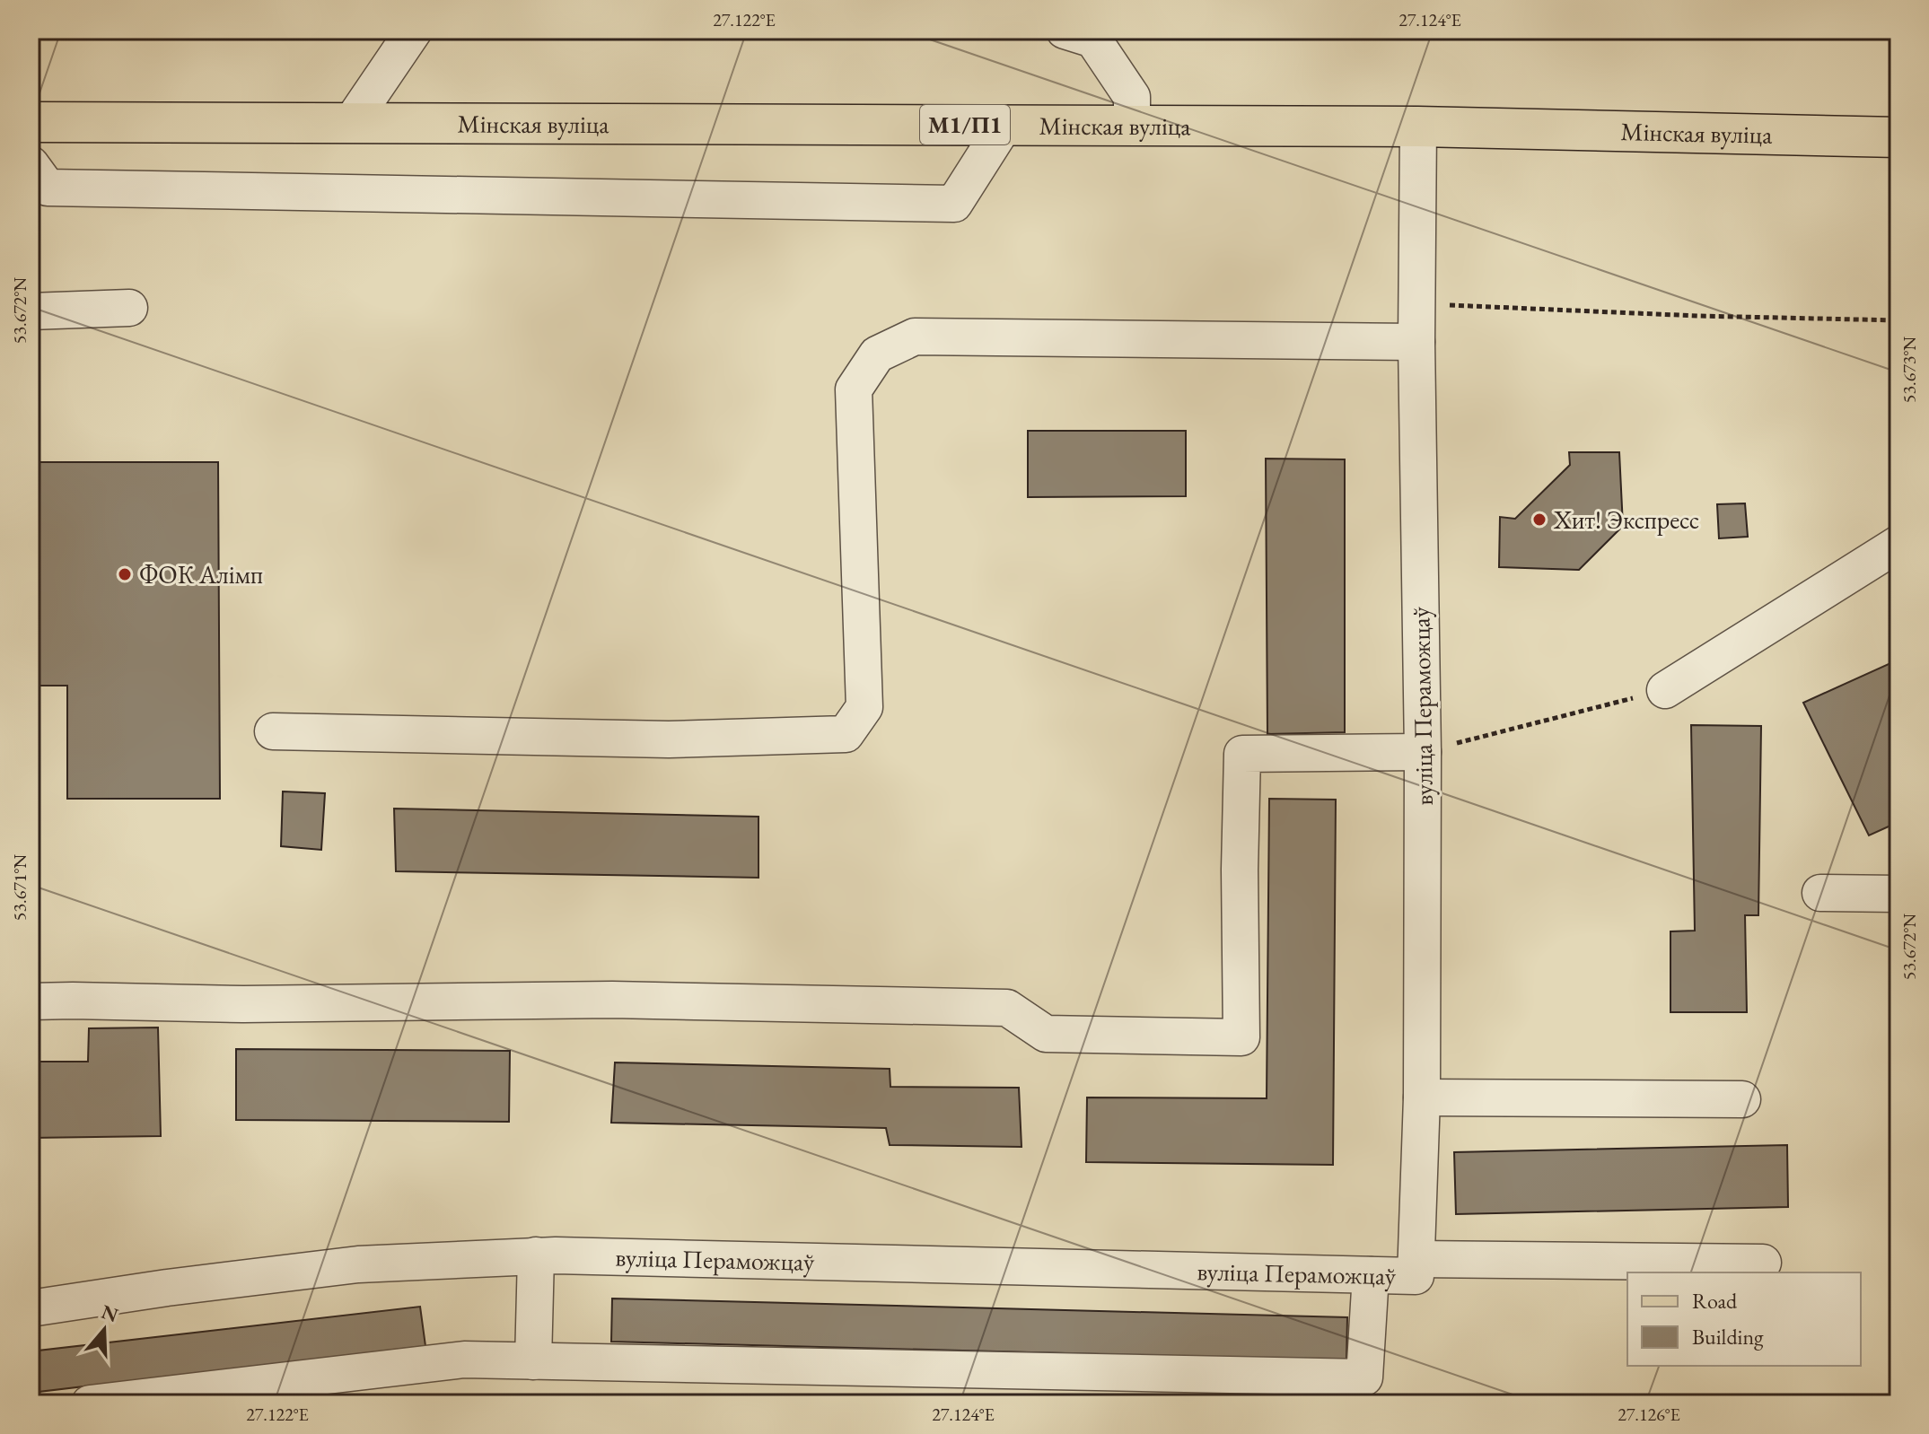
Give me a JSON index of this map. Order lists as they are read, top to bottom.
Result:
{
  "streets": {
    "main road": ["Мінская вуліца", "М1/П1"],
    "street": ["вуліца Пераможцаў"]
  },
  "crossings": [
    ["Мінская вуліца", "вуліца Пераможцаў"]
  ],
  "places": ["Хит! Экспресс", "ФОК Алімп"],
  "legend": ["Road", "Building"],
  "north": "top",
  "coordinates": [
    "27.122°E",
    "27.124°E",
    "53.672°N",
    "53.673°N",
    "53.671°N",
    "27.126°E"
  ]
}
